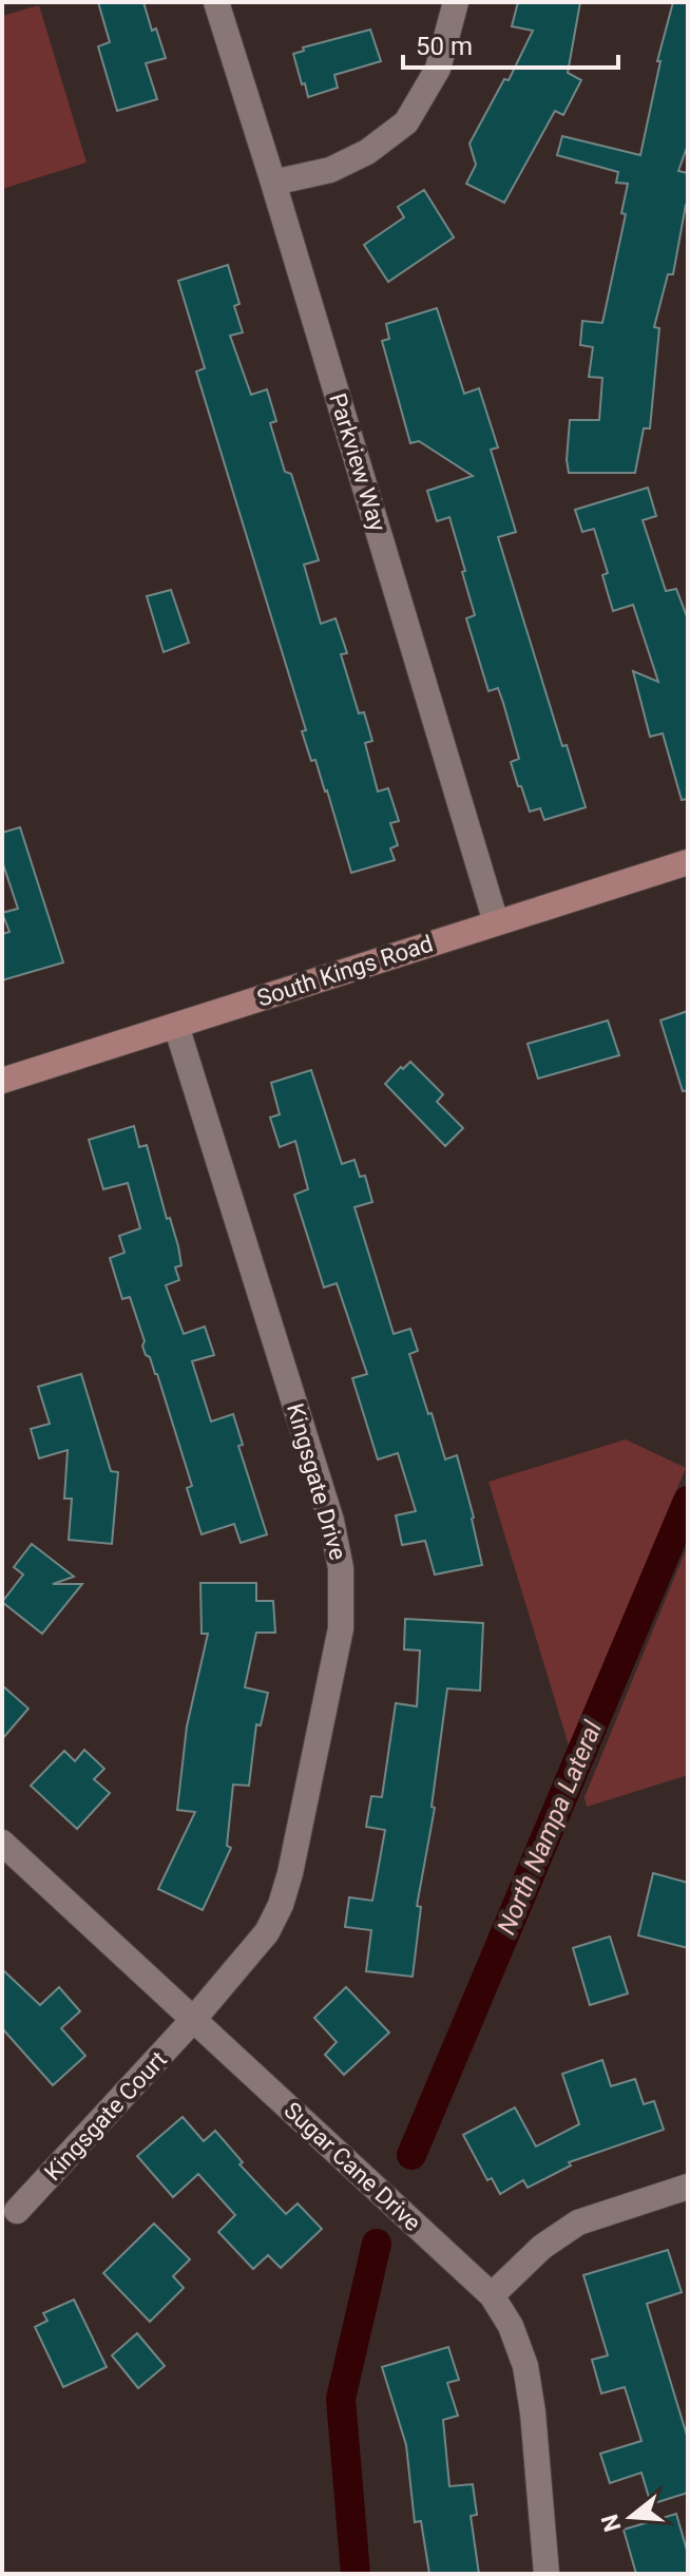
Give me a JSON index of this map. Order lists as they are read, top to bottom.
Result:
{
  "streets": {
    "main road": ["South Kings Road"],
    "street": [
      "Parkview Way",
      "Kingsgate Drive",
      "Kingsgate Court",
      "Sugar Cane Drive"
    ]
  },
  "crossings": [
    ["Parkview Way", "South Kings Road"],
    ["South Kings Road", "Kingsgate Drive"],
    ["Kingsgate Drive", "Kingsgate Court"],
    ["Kingsgate Drive", "Sugar Cane Drive"],
    ["Kingsgate Court", "Sugar Cane Drive"]
  ],
  "water": ["North Nampa Lateral"],
  "scale_bar": "50 m",
  "north": "left"
}
